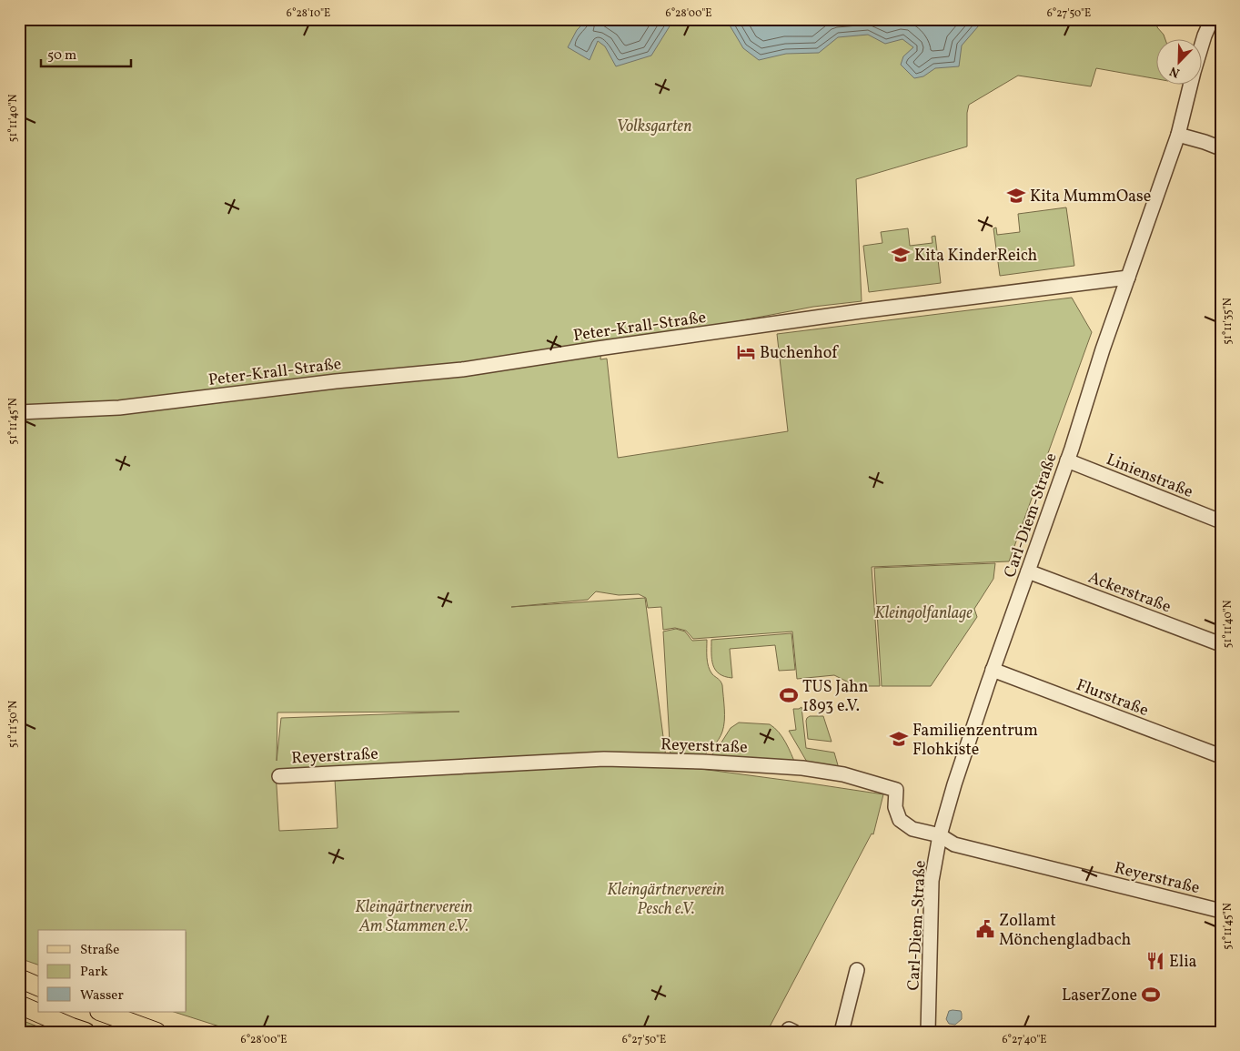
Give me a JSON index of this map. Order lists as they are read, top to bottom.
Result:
{
  "streets": {
    "street": [
      "Peter-Krall-Straße",
      "Linienstraße",
      "Carl-Diem-Straße",
      "Ackerstraße",
      "Flurstraße",
      "Reyerstraße"
    ]
  },
  "crossings": [
    ["Peter-Krall-Straße", "Carl-Diem-Straße"],
    ["Linienstraße", "Carl-Diem-Straße"],
    ["Carl-Diem-Straße", "Ackerstraße"],
    ["Carl-Diem-Straße", "Flurstraße"],
    ["Carl-Diem-Straße", "Reyerstraße"]
  ],
  "parks": [
    "Volksgarten",
    "Kleingolfanlage",
    "Kleingärtnerverein Pesch e.V.",
    "Kleingärtnerverein Am Stammen e.V."
  ],
  "places": {
    "school or university": ["Kita MummOase", "Kita KinderReich", "Familienzentrum Flohkiste"],
    "hotel": ["Buchenhof"],
    "sports": ["TUS Jahn 1893 e.V.", "LaserZone"],
    "public building": ["Zollamt Mönchengladbach"],
    "restaurant": ["Elia"]
  },
  "legend": ["Straße", "Park", "Wasser"],
  "scale_bar": "50 m",
  "north": "bottom left",
  "coordinates": [
    "6°28'10\"E",
    "6°28'00\"E",
    "6°27'50\"E",
    "51°11'40\"N",
    "51°11'35\"N",
    "51°11'45\"N",
    "51°11'50\"N",
    "6°27'40\"E"
  ]
}
